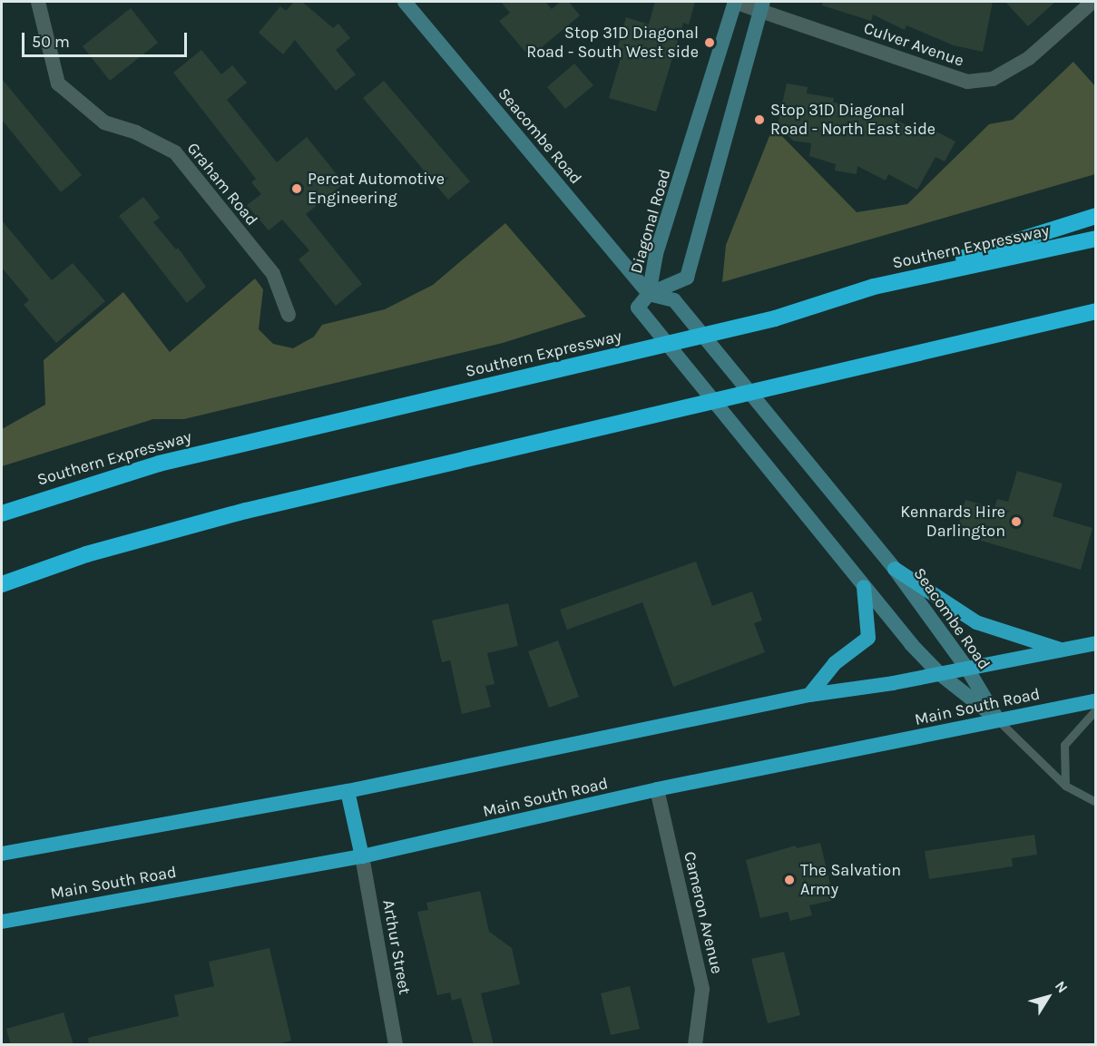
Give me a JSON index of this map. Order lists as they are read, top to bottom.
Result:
{
  "streets": {
    "highway": ["Southern Expressway", "Main South Road"],
    "main road": ["Seacombe Road", "Diagonal Road"],
    "street": [
      "Culver Avenue",
      "Graham Road",
      "Cameron Avenue",
      "Arthur Street"
    ]
  },
  "crossings": [
    ["Culver Avenue", "Diagonal Road"],
    ["Seacombe Road", "Diagonal Road"],
    ["Seacombe Road", "Main South Road"],
    ["Main South Road", "Cameron Avenue"],
    ["Main South Road", "Arthur Street"]
  ],
  "places": [
    "Stop 31D Diagonal Road - South West side",
    "Stop 31D Diagonal Road - North East side",
    "Percat Automotive Engineering",
    "Kennards Hire Darlington",
    "The Salvation Army"
  ],
  "scale_bar": "50 m",
  "north": "top right"
}
